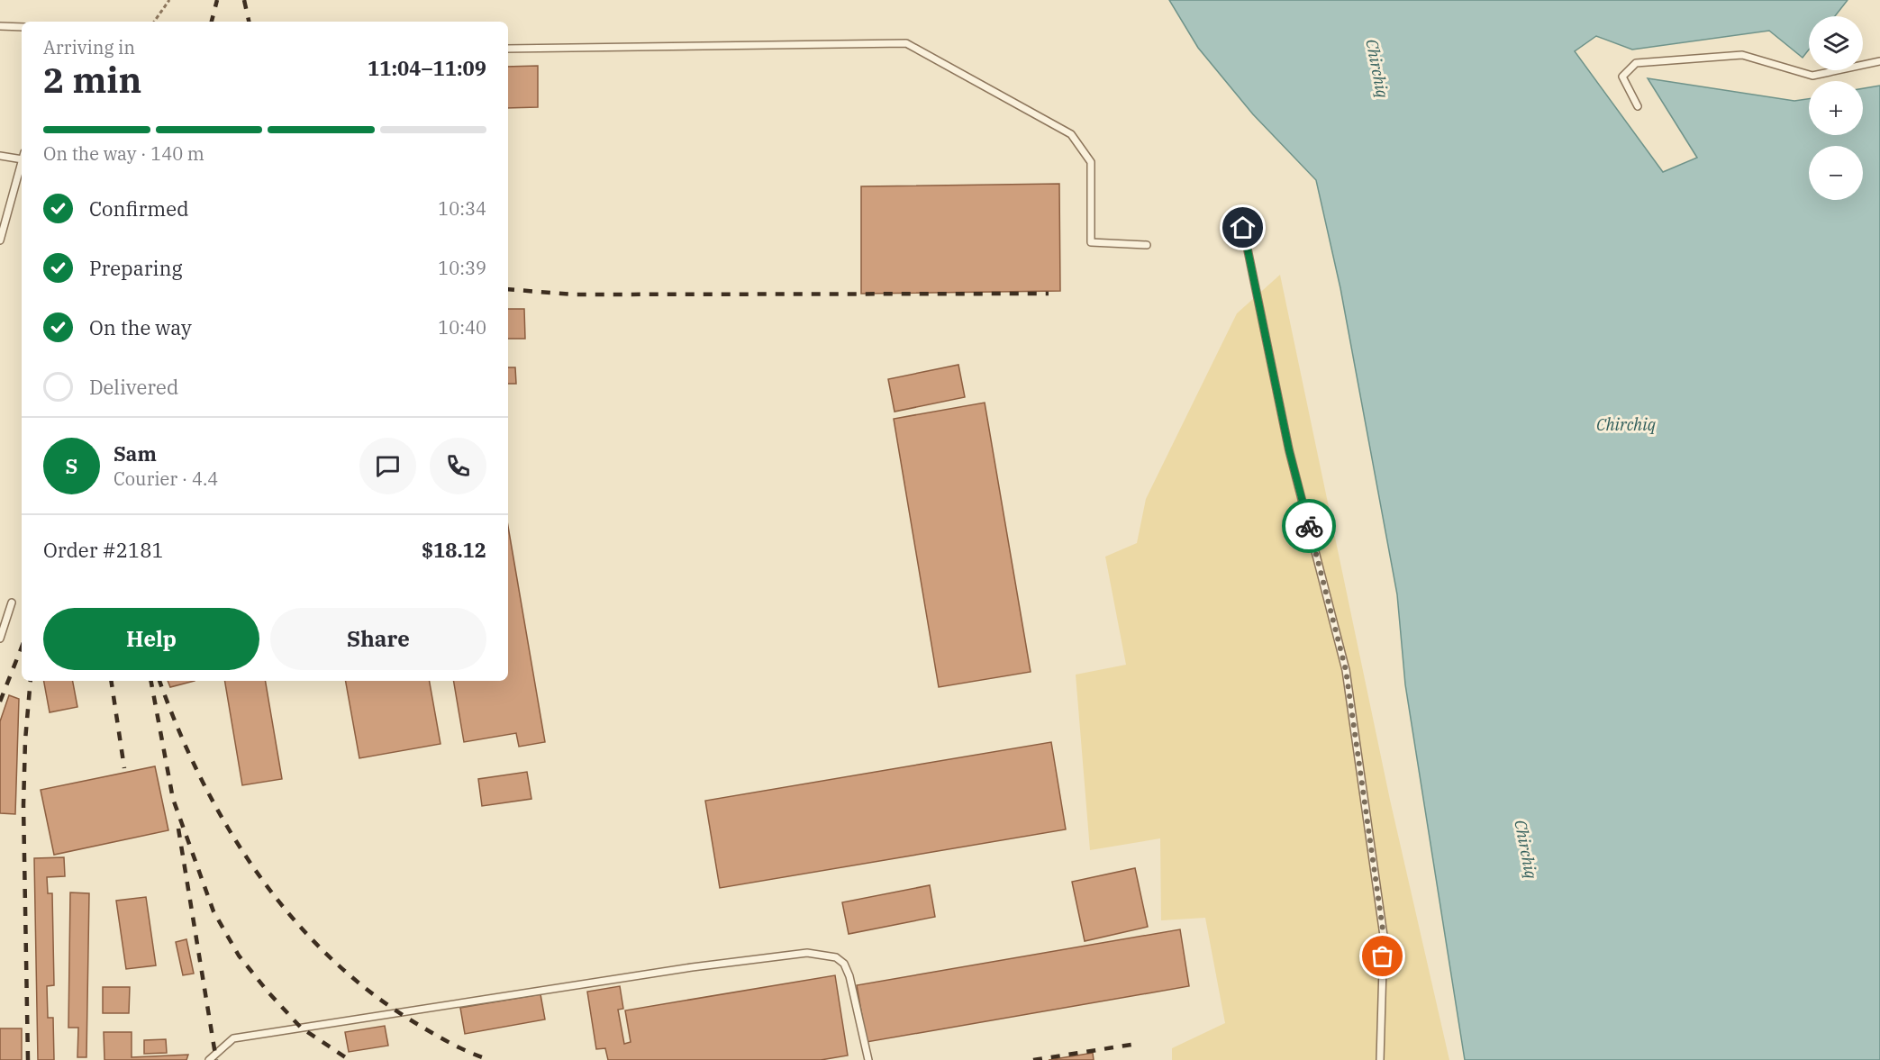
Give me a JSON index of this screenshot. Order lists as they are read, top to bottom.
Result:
{
  "water": ["Chirchiq"],
  "page": {
    "map_buttons": ["+", "−"],
    "heading": ["2 min", "Arriving in", "11:04–11:09"],
    "panel": [
      "Sam",
      "Courier · 4.4",
      "Order #2181",
      "$18.12"
    ],
    "bar": "On the way · 140 m",
    "list": [
      ["Confirmed", "10:34"],
      ["Preparing", "10:39"],
      ["On the way", "10:40"],
      "Delivered"
    ],
    "round": "S",
    "buttons": ["Help", "Share"]
  }
}
